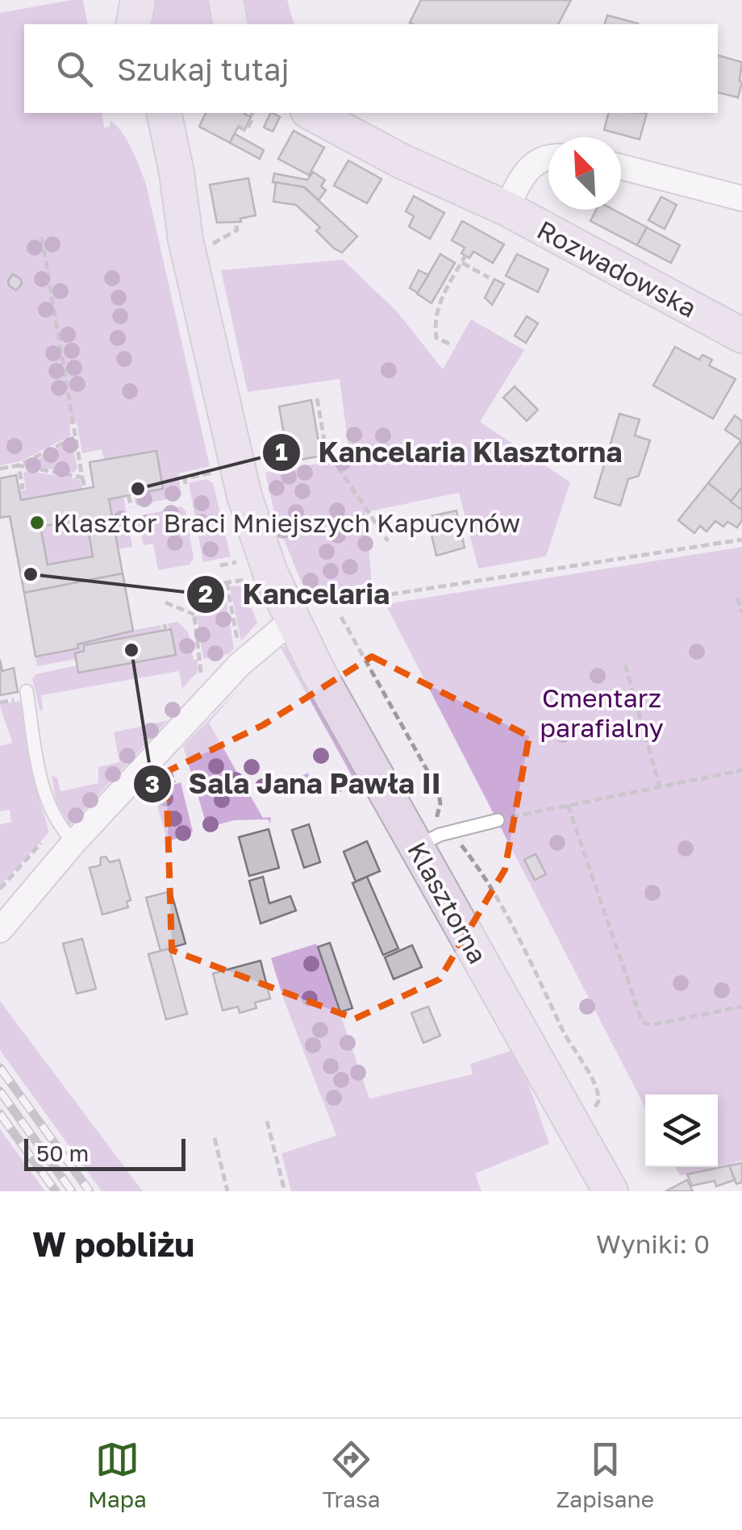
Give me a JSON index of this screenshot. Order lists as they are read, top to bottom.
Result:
{
  "streets": {
    "street": ["Rozwadowska", "Klasztorna"]
  },
  "parks": ["Cmentarz parafialny"],
  "places": [
    "Kancelaria Klasztorna",
    "Klasztor Braci Mniejszych Kapucynów",
    "Kancelaria",
    "Sala Jana Pawła II"
  ],
  "scale_bar": "50 m",
  "north": "top left",
  "page": {
    "search": "Szukaj tutaj",
    "scale": "50 m",
    "heading": ["W pobliżu", "Wyniki: 0"],
    "nav": ["Mapa", "Trasa", "Zapisane"]
  }
}
